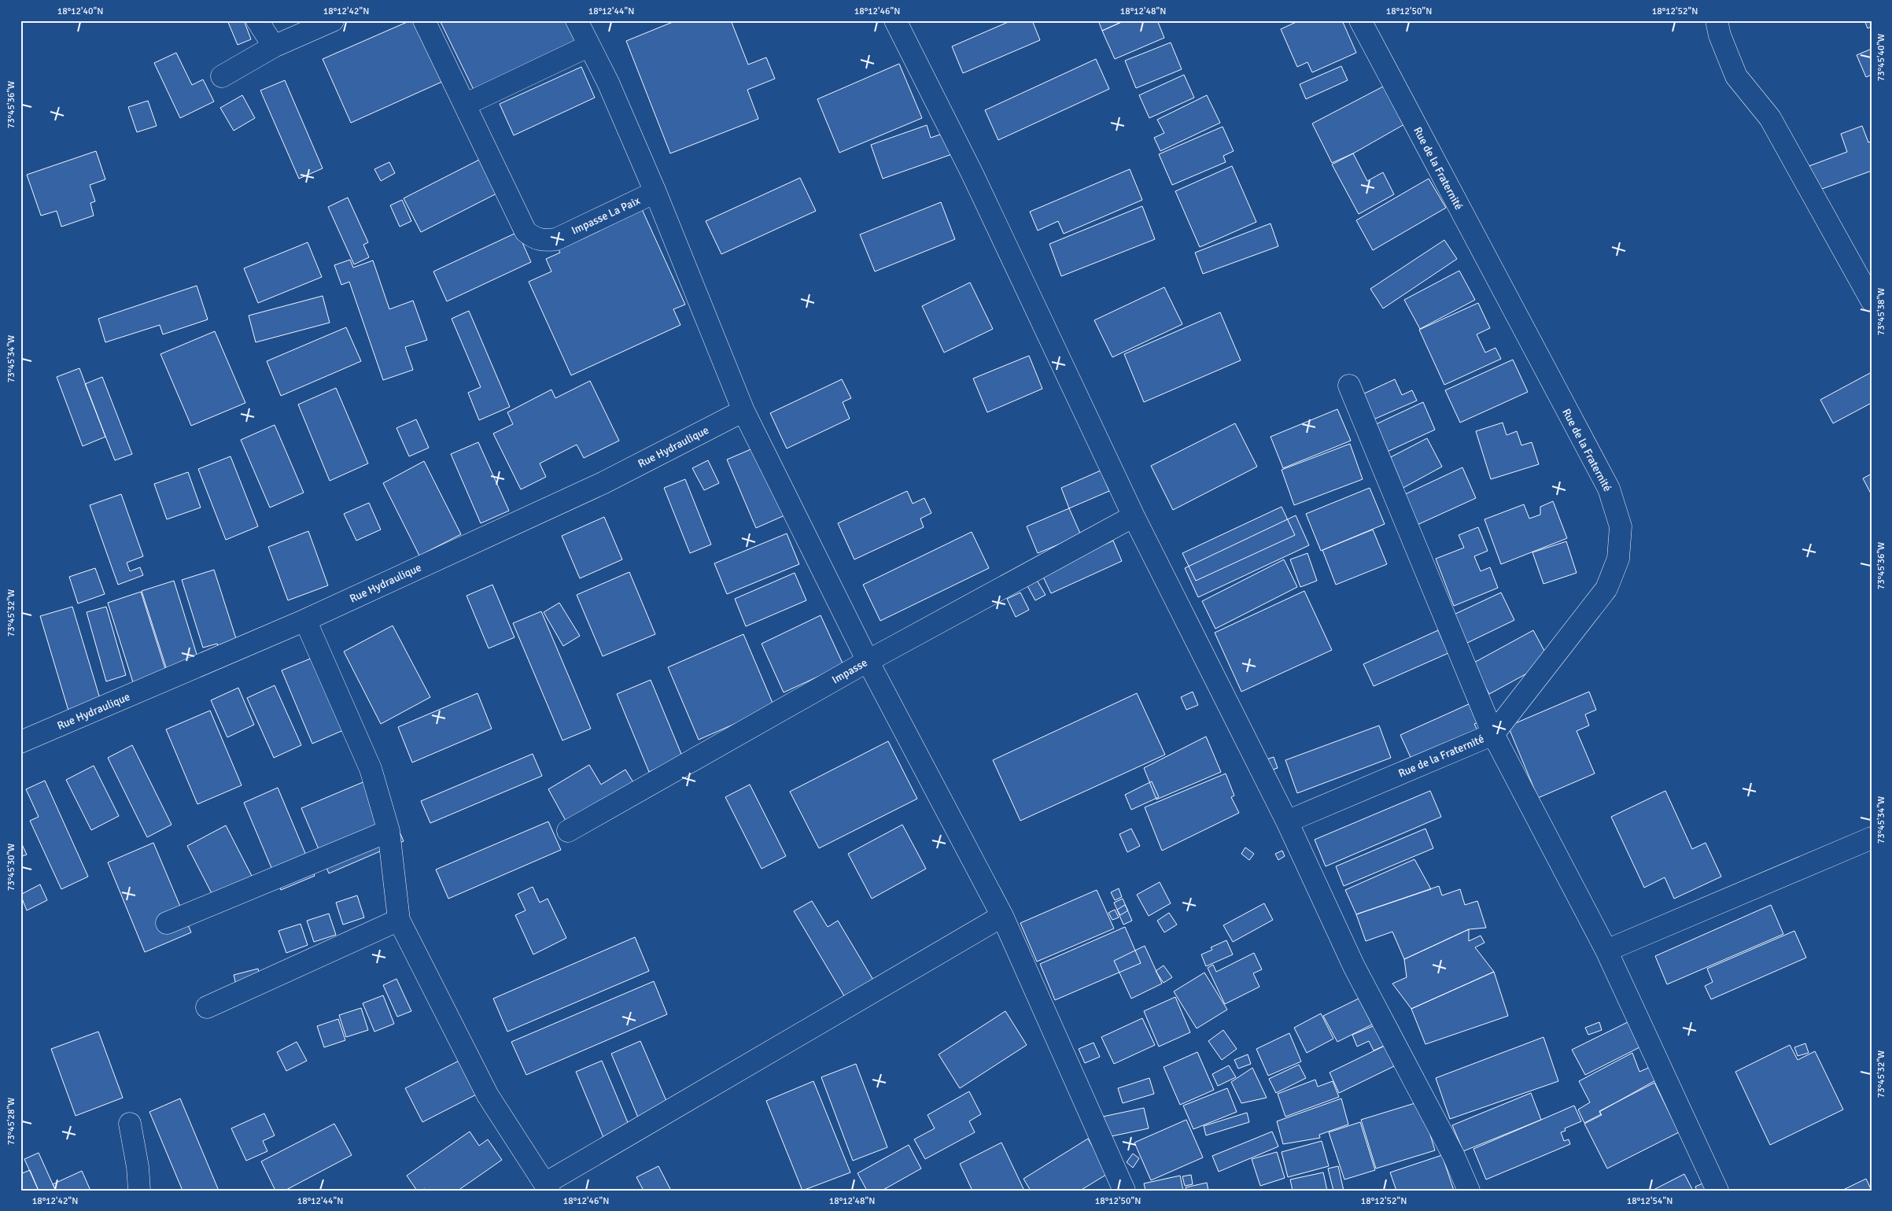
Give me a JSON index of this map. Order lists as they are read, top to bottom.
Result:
{
  "streets": {
    "street": [
      "Rue de la Fraternité",
      "Impasse La Paix",
      "Rue Hydraulique",
      "Impasse"
    ]
  },
  "coordinates": [
    "18°12'40\"N",
    "18°12'42\"N",
    "18°12'44\"N",
    "18°12'46\"N",
    "18°12'48\"N",
    "18°12'50\"N",
    "18°12'52\"N",
    "73°45'40\"W",
    "73°45'36\"W",
    "73°45'38\"W",
    "73°45'34\"W",
    "73°45'32\"W",
    "73°45'30\"W",
    "73°45'28\"W",
    "18°12'54\"N"
  ]
}
